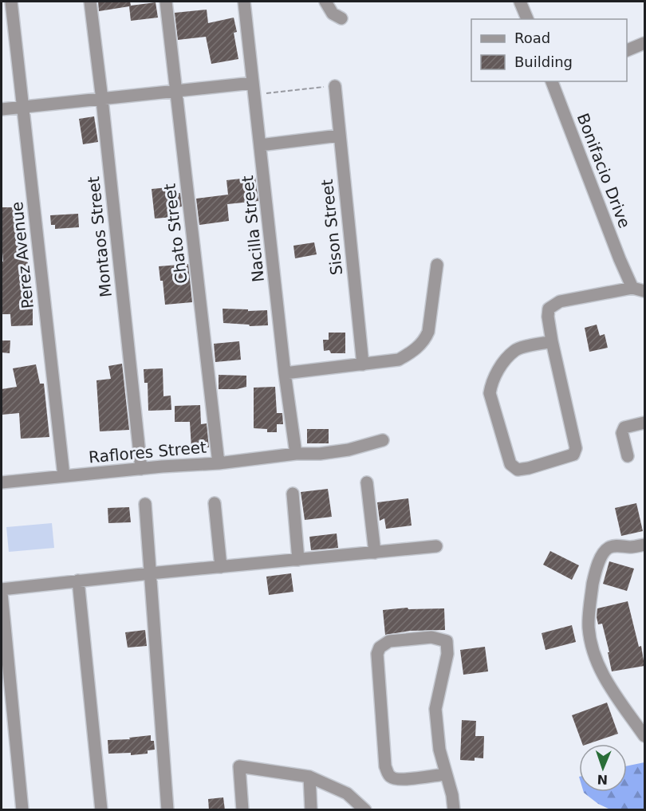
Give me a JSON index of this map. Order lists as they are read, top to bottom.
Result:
{
  "streets": {
    "street": [
      "Bonifacio Drive",
      "Sison Street",
      "Nacilla Street",
      "Chato Street",
      "Montaos Street",
      "Perez Avenue",
      "Raflores Street"
    ]
  },
  "crossings": [
    ["Nacilla Street", "Raflores Street"],
    ["Chato Street", "Raflores Street"],
    ["Montaos Street", "Raflores Street"],
    ["Perez Avenue", "Raflores Street"]
  ],
  "legend": ["Road", "Building"],
  "north": "bottom"
}
